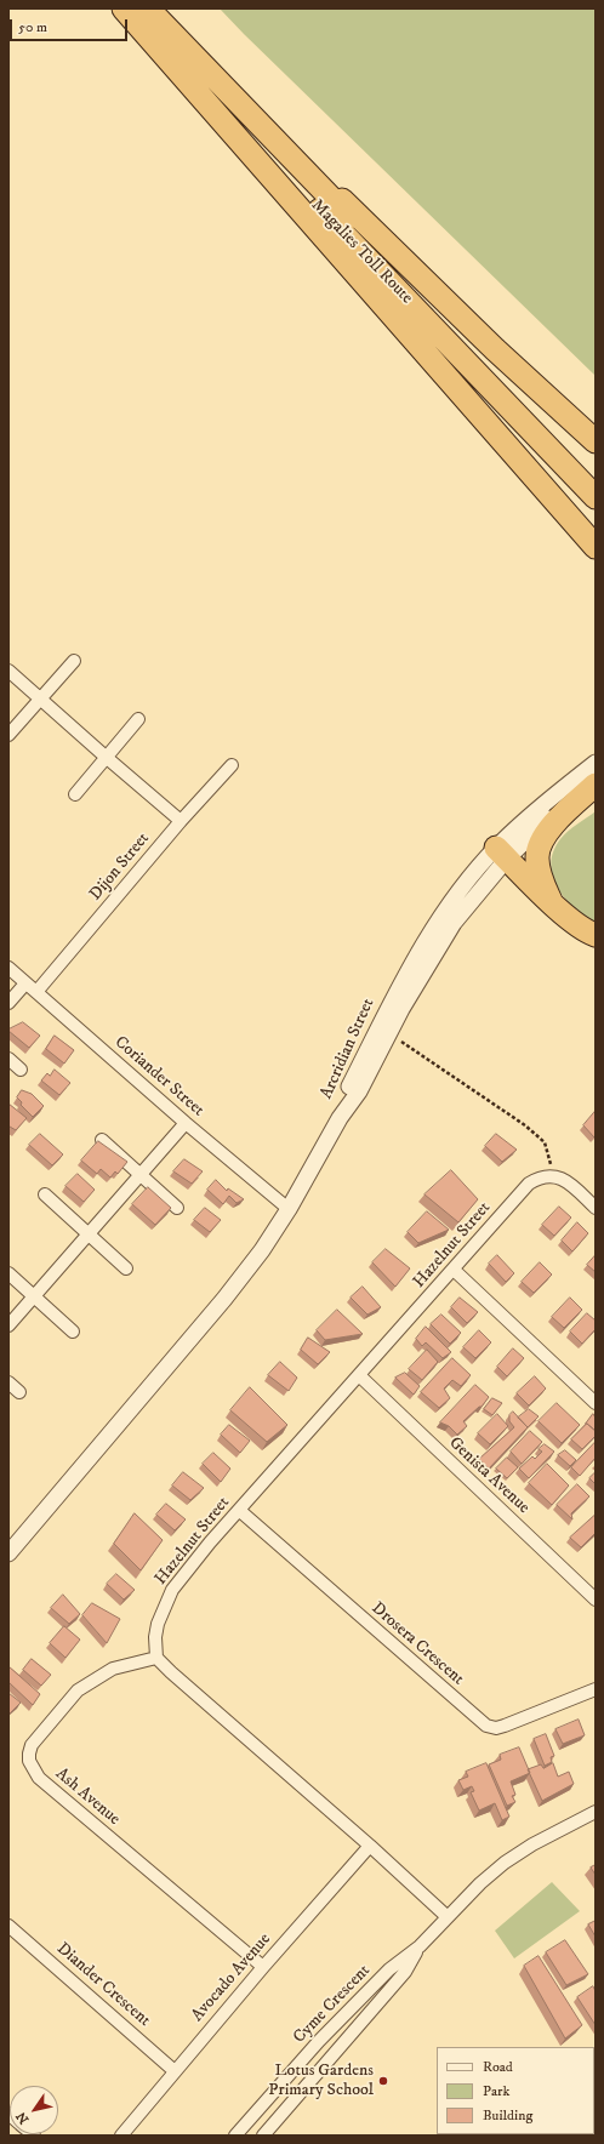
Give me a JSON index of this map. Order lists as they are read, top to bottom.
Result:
{
  "streets": {
    "highway": ["Magalies Toll Route"],
    "street": [
      "Dijon Street",
      "Arcridian Street",
      "Coriander Street",
      "Hazelnut Street",
      "Genista Avenue",
      "Drosera Crescent",
      "Ash Avenue",
      "Avocado Avenue",
      "Diander Crescent",
      "Cyme Crescent"
    ]
  },
  "crossings": [
    ["Dijon Street", "Coriander Street"],
    ["Hazelnut Street", "Genista Avenue"],
    ["Hazelnut Street", "Drosera Crescent"],
    ["Hazelnut Street", "Ash Avenue"],
    ["Ash Avenue", "Avocado Avenue"],
    ["Avocado Avenue", "Diander Crescent"]
  ],
  "places": ["Lotus Gardens Primary School"],
  "legend": ["Road", "Park", "Building"],
  "scale_bar": "50 m",
  "north": "bottom left"
}
